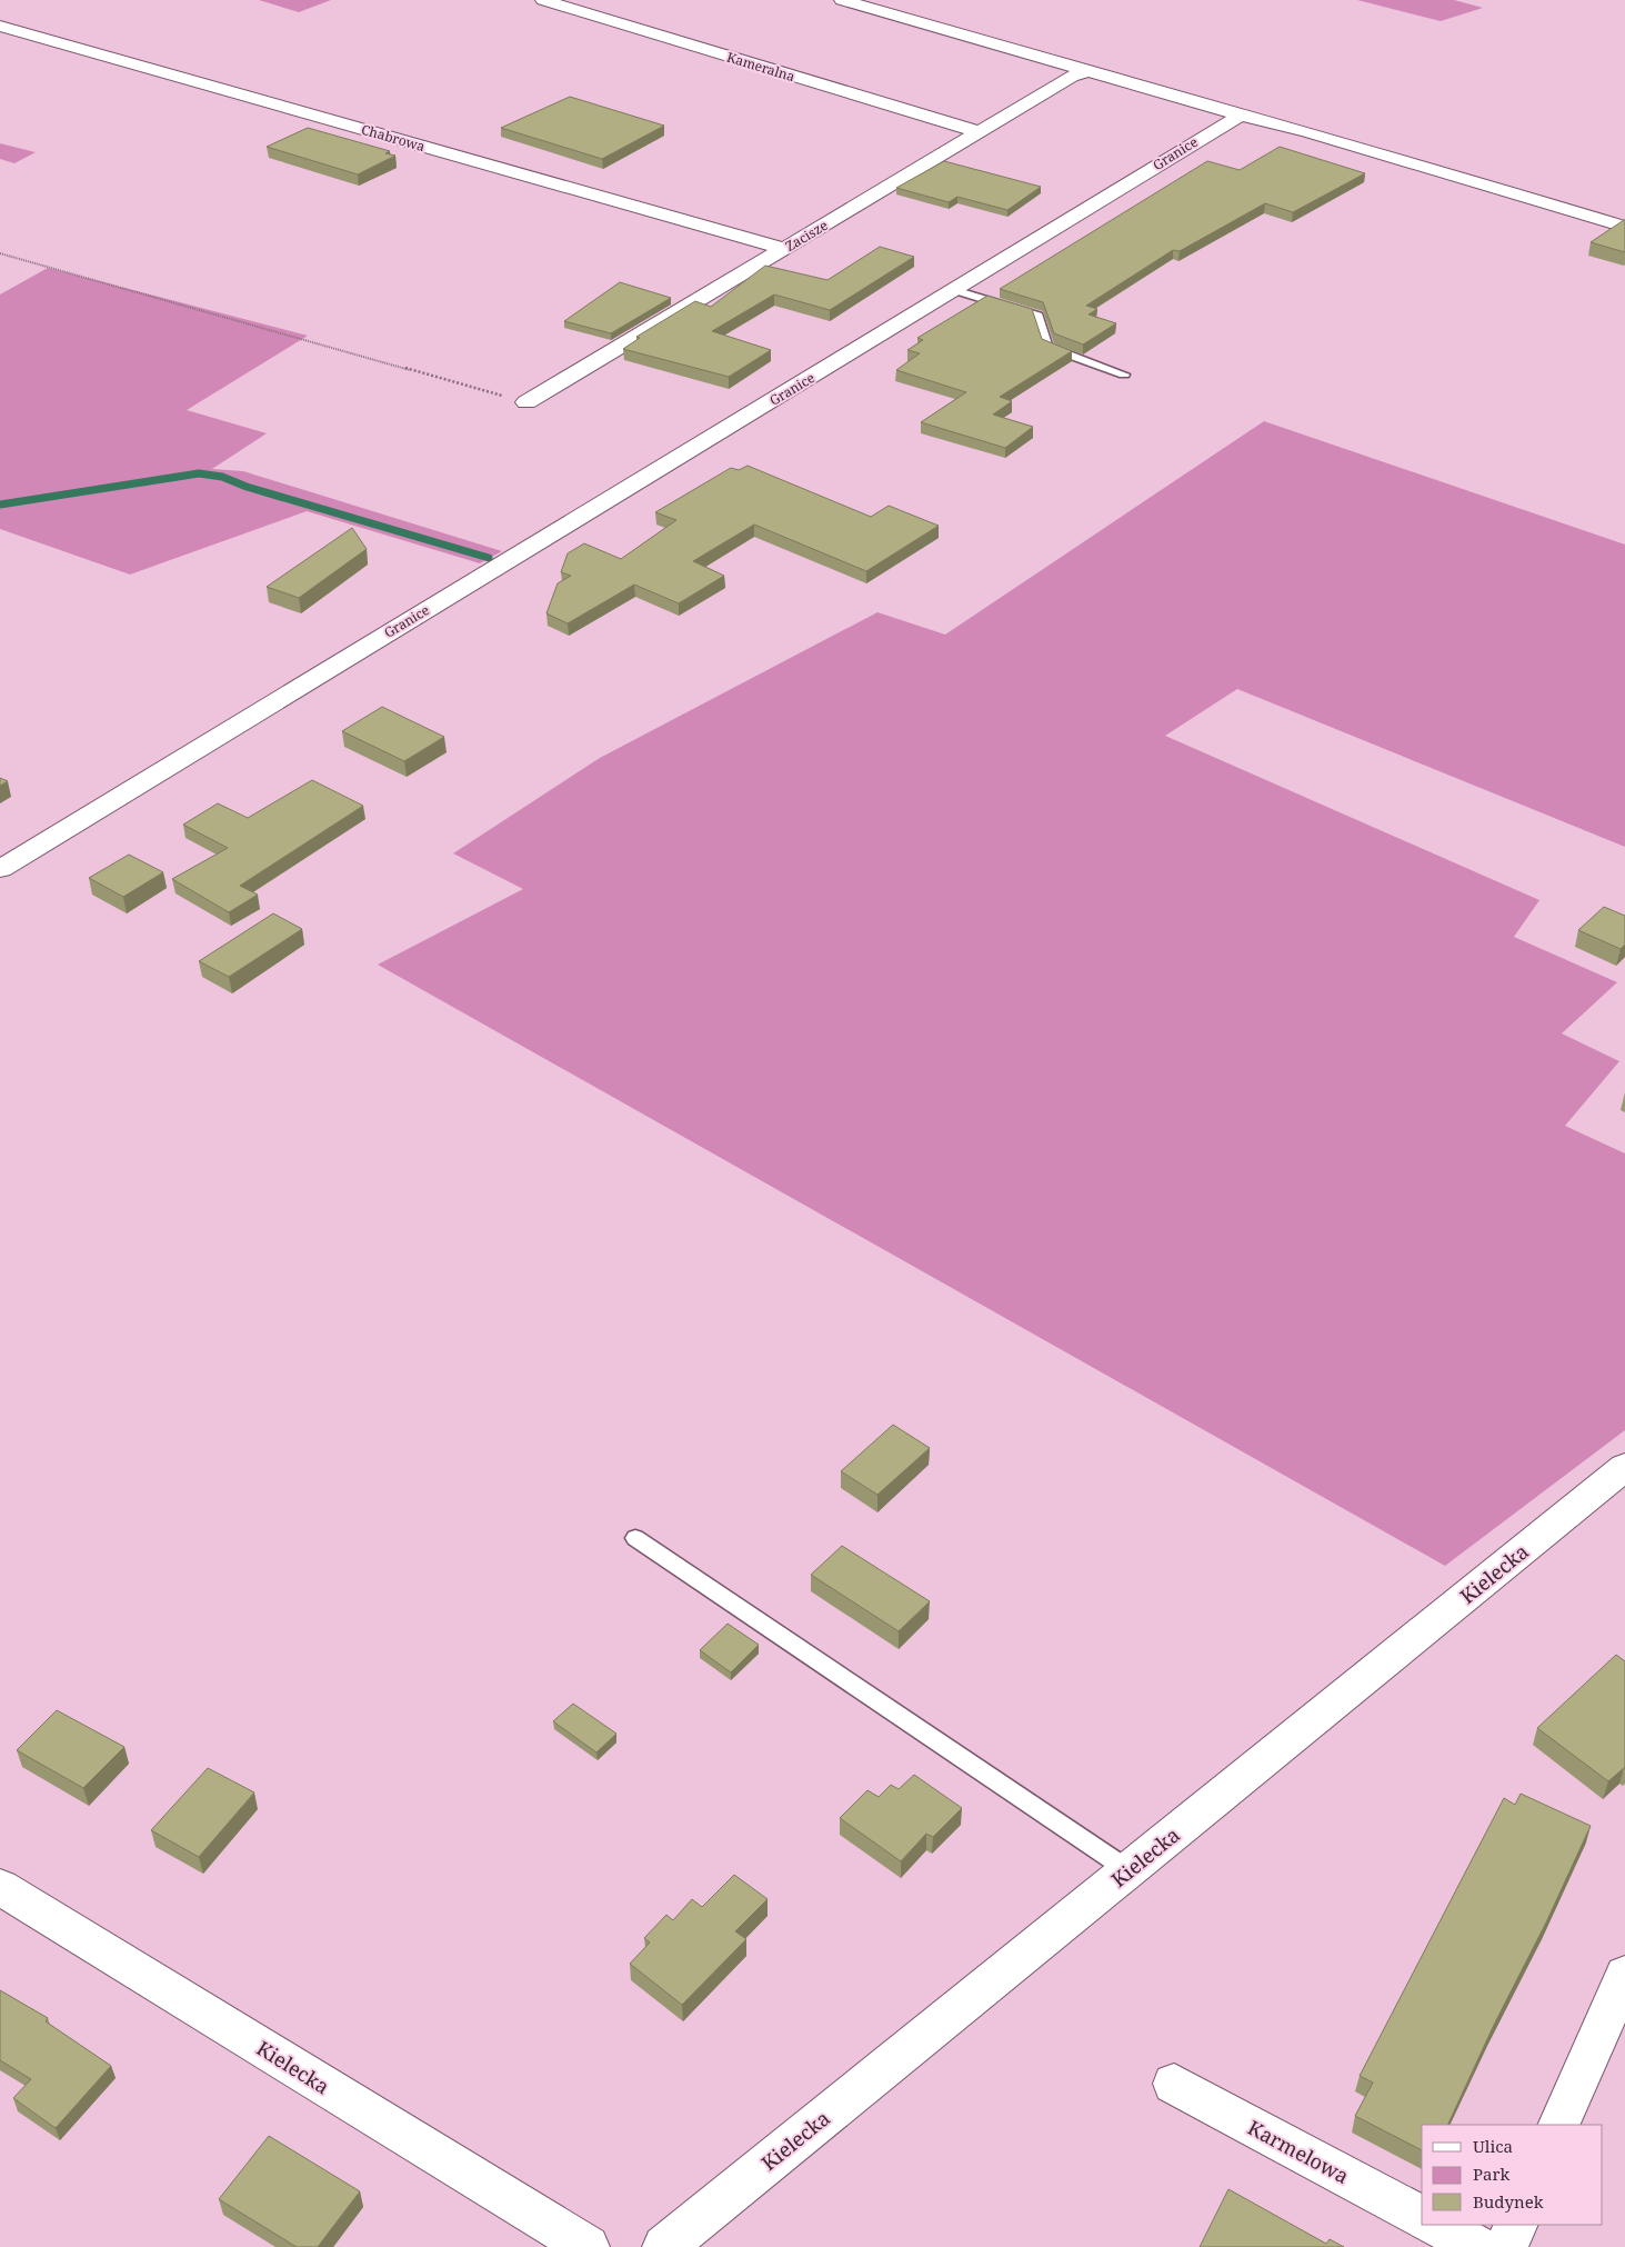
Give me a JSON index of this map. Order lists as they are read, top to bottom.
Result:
{
  "streets": {
    "street": [
      "Kameralna",
      "Chabrowa",
      "Granice",
      "Zacisze",
      "Kielecka",
      "Karmelowa"
    ]
  },
  "crossings": [
    ["Kameralna", "Zacisze"],
    ["Chabrowa", "Zacisze"]
  ],
  "legend": ["Ulica", "Park", "Budynek"]
}
